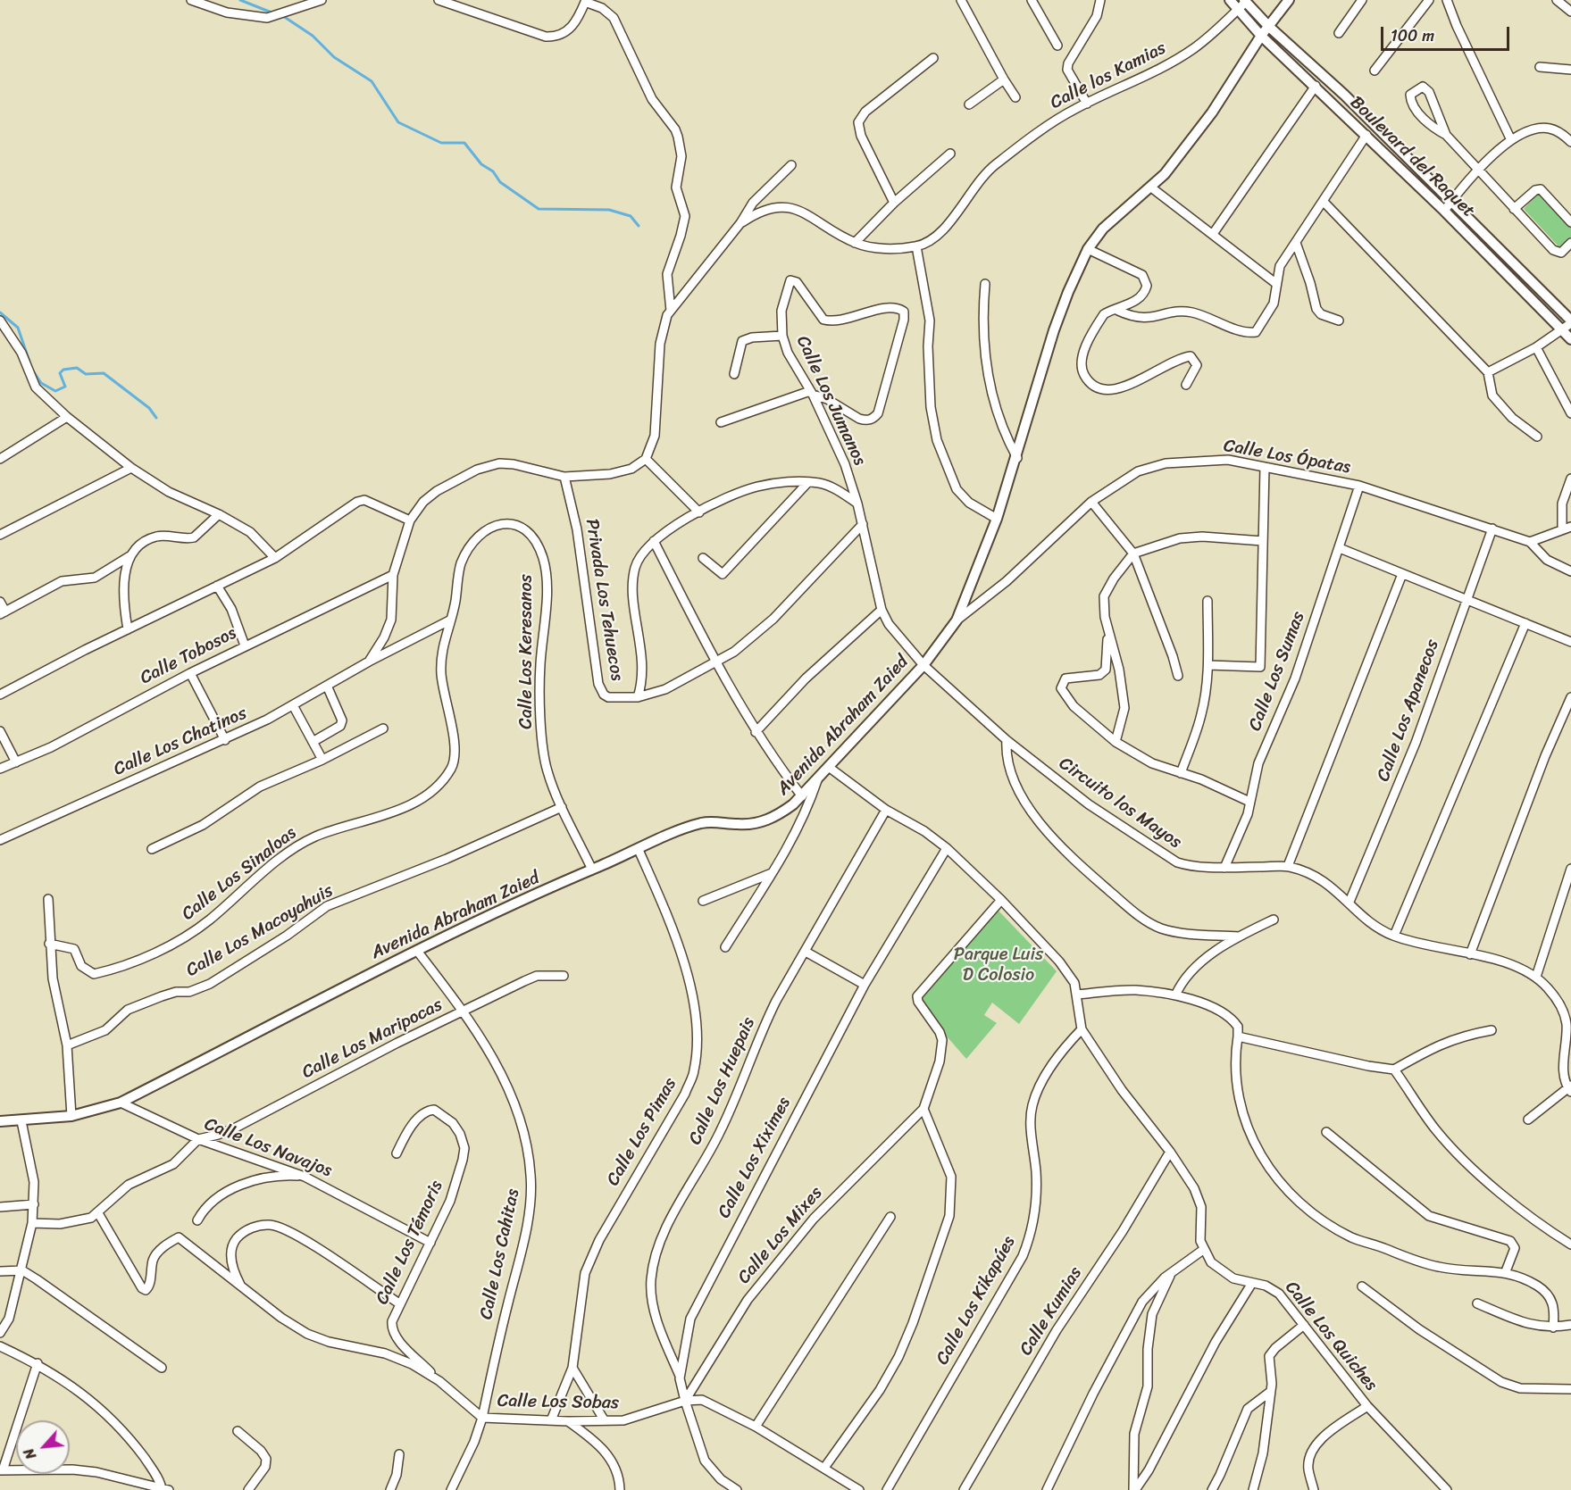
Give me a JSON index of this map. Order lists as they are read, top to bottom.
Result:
{
  "streets": {
    "street": [
      "Calle los Kamias",
      "Boulevard del Raquet",
      "Calle Los Jumanos",
      "Calle Los Ópatas",
      "Privada Los Tehuecos",
      "Calle Los Keresanos",
      "Calle Tobosos",
      "Calle Los Sumas",
      "Calle Los Apanecos",
      "Avenida Abraham Zaied",
      "Calle Los Chatinos",
      "Circuito los Mayos",
      "Calle Los Sinaloas",
      "Calle Los Macoyahuis",
      "Calle Los Maripocas",
      "Calle Los Huepais",
      "Calle Los Pimas",
      "Calle Los Navajos",
      "Calle Los Xiximes",
      "Calle Los Mixes",
      "Calle Los Témoris",
      "Calle Los Cahitas",
      "Calle Los Kikapúes",
      "Calle Kumias",
      "Calle Los Quiches",
      "Calle Los Sobas"
    ]
  },
  "crossings": [
    ["Calle los Kamias", "Boulevard del Raquet"],
    ["Boulevard del Raquet", "Avenida Abraham Zaied"],
    ["Calle Los Jumanos", "Privada Los Tehuecos"],
    ["Calle Los Jumanos", "Avenida Abraham Zaied"],
    ["Calle Los Jumanos", "Circuito los Mayos"],
    ["Calle Los Ópatas", "Calle Los Sumas"],
    ["Calle Los Ópatas", "Calle Los Apanecos"],
    ["Calle Los Ópatas", "Avenida Abraham Zaied"],
    ["Privada Los Tehuecos", "Calle Los Chatinos"],
    ["Calle Los Keresanos", "Avenida Abraham Zaied"],
    ["Calle Los Keresanos", "Calle Los Sinaloas"],
    ["Calle Los Keresanos", "Calle Los Macoyahuis"],
    ["Calle Tobosos", "Calle Los Chatinos"],
    ["Calle Los Sumas", "Circuito los Mayos"],
    ["Calle Los Apanecos", "Circuito los Mayos"],
    ["Avenida Abraham Zaied", "Circuito los Mayos"],
    ["Avenida Abraham Zaied", "Calle Los Pimas"],
    ["Avenida Abraham Zaied", "Calle Los Navajos"],
    ["Avenida Abraham Zaied", "Calle Los Cahitas"],
    ["Calle Los Chatinos", "Calle Los Sinaloas"],
    ["Calle Los Maripocas", "Calle Los Navajos"],
    ["Calle Los Maripocas", "Calle Los Cahitas"],
    ["Calle Los Huepais", "Calle Los Xiximes"],
    ["Calle Los Pimas", "Calle Los Sobas"],
    ["Calle Los Navajos", "Calle Los Témoris"],
    ["Calle Los Xiximes", "Calle Los Mixes"],
    ["Calle Los Xiximes", "Calle Los Sobas"],
    ["Calle Los Mixes", "Calle Los Sobas"],
    ["Calle Los Témoris", "Calle Los Sobas"],
    ["Calle Los Cahitas", "Calle Los Sobas"]
  ],
  "parks": ["Parque Luis D Colosio"],
  "scale_bar": "100 m",
  "north": "bottom left"
}
